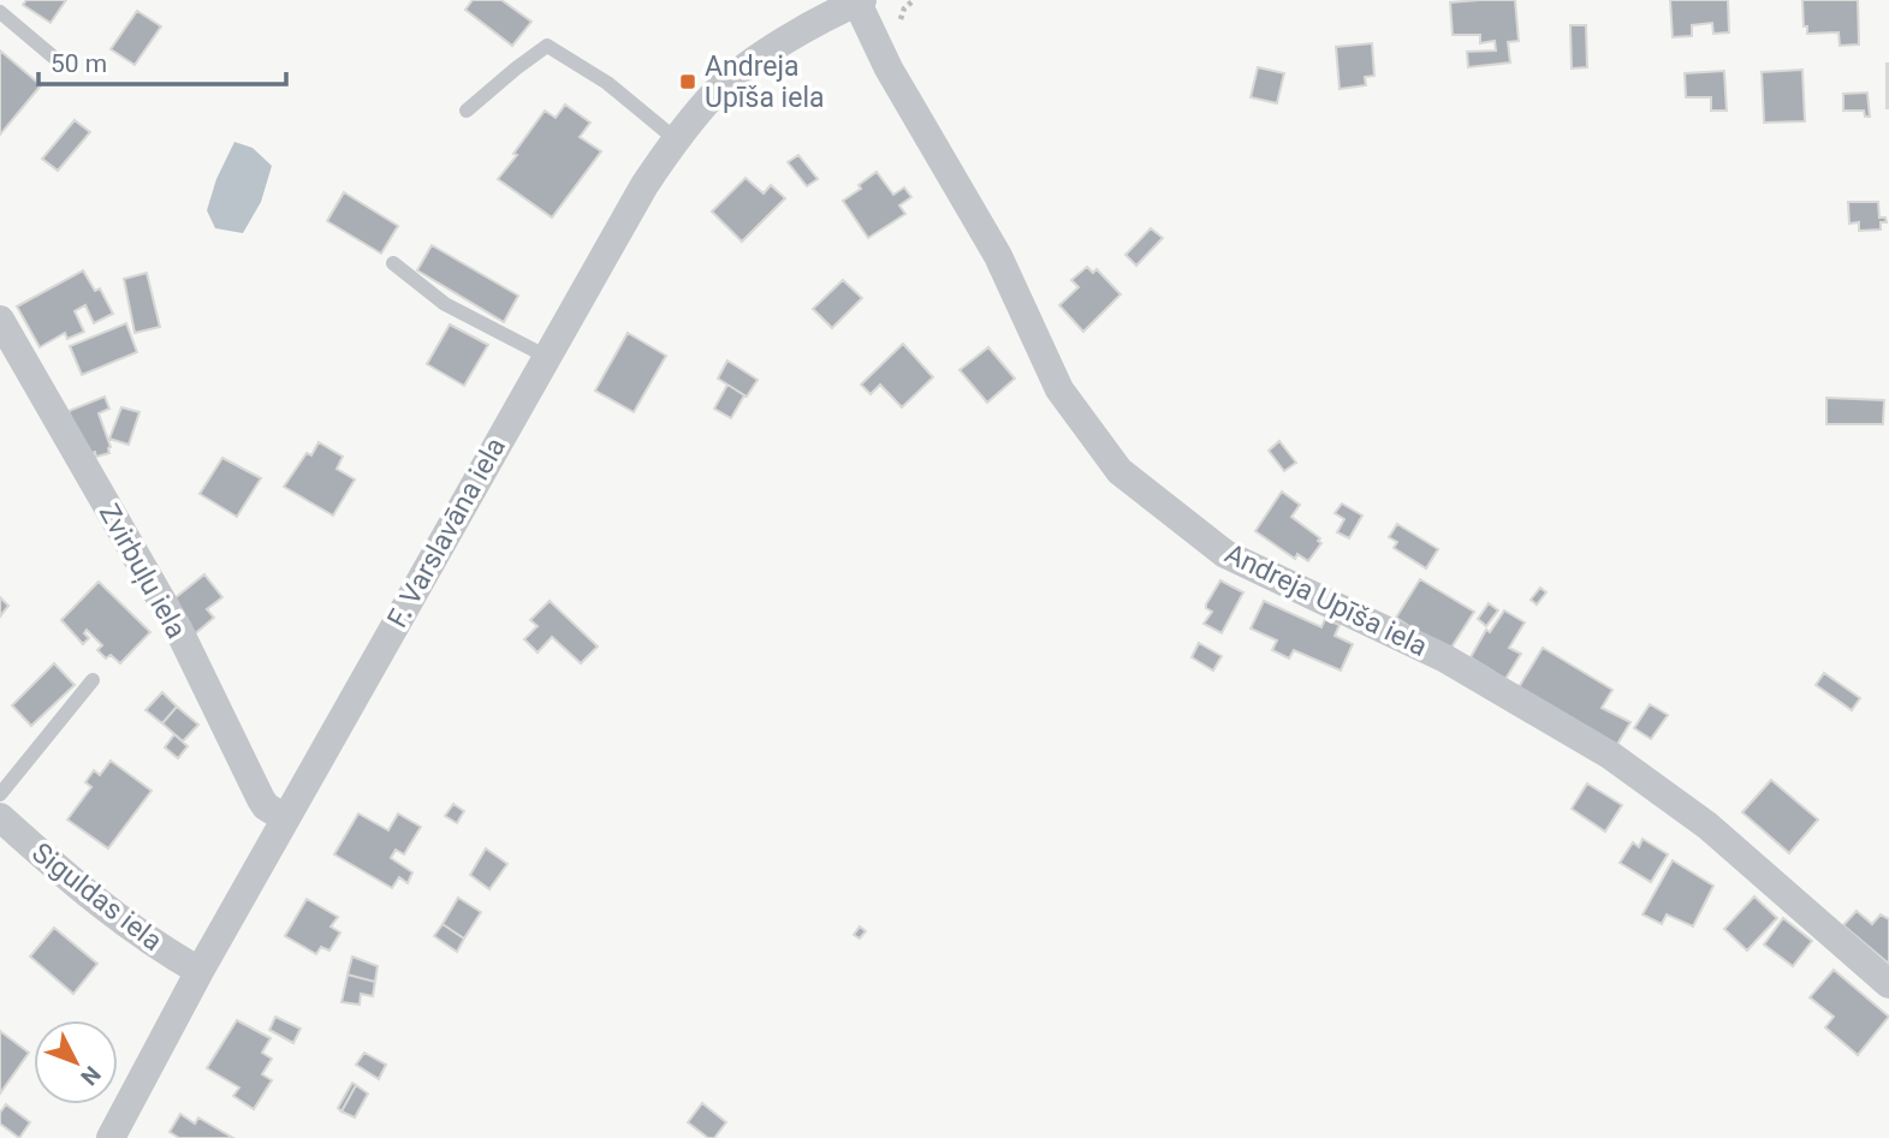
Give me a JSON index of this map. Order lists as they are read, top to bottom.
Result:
{
  "streets": {
    "street": [
      "F. Varslavāna iela",
      "Zvirbuļu iela",
      "Andreja Upīša iela",
      "Siguldas iela"
    ]
  },
  "crossings": [
    ["F. Varslavāna iela", "Zvirbuļu iela"],
    ["F. Varslavāna iela", "Andreja Upīša iela"],
    ["F. Varslavāna iela", "Siguldas iela"]
  ],
  "places": {
    "transit": ["Andreja Upīša iela"]
  },
  "scale_bar": "50 m",
  "north": "bottom right"
}
